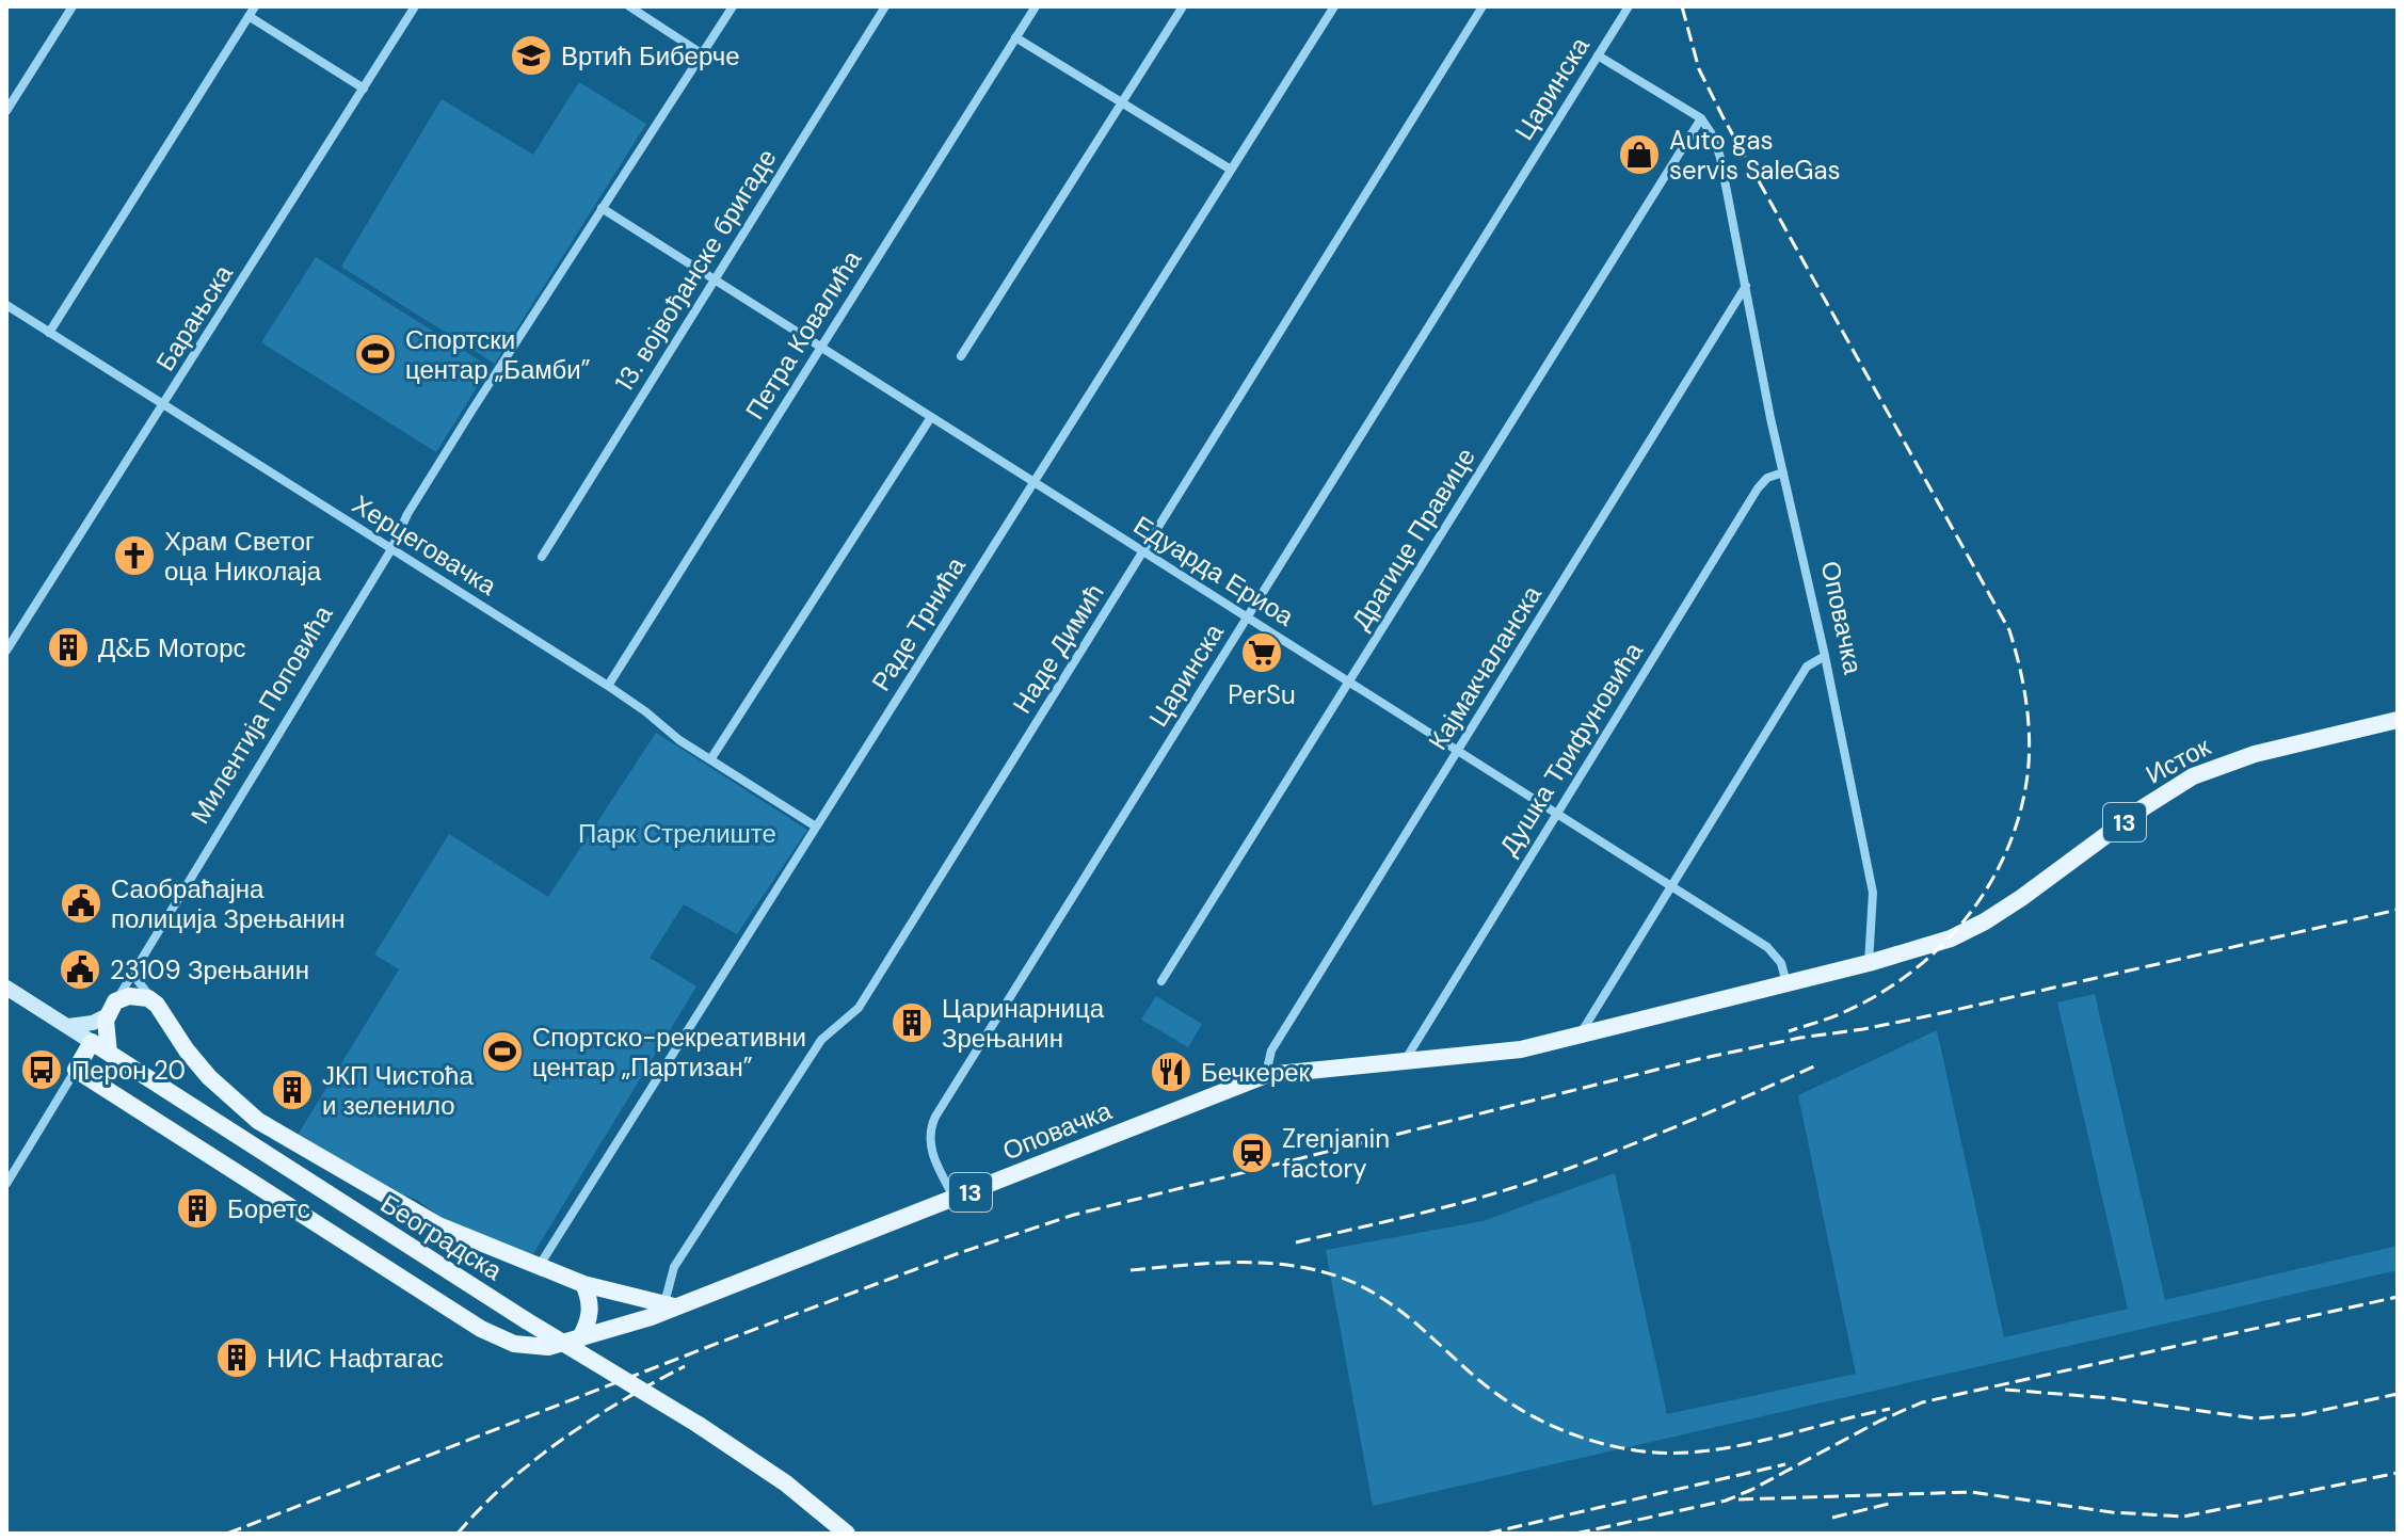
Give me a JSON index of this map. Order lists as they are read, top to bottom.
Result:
{
  "streets": {
    "main road": [
      "Оповачка",
      "Исток",
      "13",
      "Београдска"
    ],
    "street": [
      "Царинска",
      "13. војвођанске бригаде",
      "Барањска",
      "Петра Ковалића",
      "Драгице Правице",
      "Херцеговачка",
      "Едуарда Ериоа",
      "Раде Трнића",
      "Наде Димић",
      "Кајмакчаланска",
      "Милентија Поповића",
      "Душка Трифуновића"
    ]
  },
  "crossings": [
    ["Царинска", "Едуарда Ериоа"],
    ["Царинска", "Оповачка"],
    ["13. војвођанске бригаде", "Едуарда Ериоа"],
    ["Барањска", "Херцеговачка"],
    ["Петра Ковалића", "Херцеговачка"],
    ["Петра Ковалића", "Едуарда Ериоа"],
    ["Драгице Правице", "Едуарда Ериоа"],
    ["Драгице Правице", "Оповачка"],
    ["Херцеговачка", "Раде Трнића"],
    ["Херцеговачка", "Милентија Поповића"],
    ["Едуарда Ериоа", "Раде Трнића"],
    ["Едуарда Ериоа", "Наде Димић"],
    ["Едуарда Ериоа", "Кајмакчаланска"],
    ["Едуарда Ериоа", "Милентија Поповића"],
    ["Едуарда Ериоа", "Душка Трифуновића"],
    ["Едуарда Ериоа", "13"],
    ["Оповачка", "Наде Димић"],
    ["Оповачка", "Кајмакчаланска"],
    ["Оповачка", "Душка Трифуновића"],
    ["Оповачка", "Исток"],
    ["Оповачка", "13"],
    ["Наде Димић", "13"],
    ["Кајмакчаланска", "13"],
    ["Душка Трифуновића", "13"],
    ["Исток", "13"]
  ],
  "parks": ["Парк Стрелиште"],
  "places": {
    "school or university": ["Вртић Биберче"],
    "shop": ["Auto gas servis SaleGas"],
    "sports": ["Спортски центар „Бамби”", "Спортско-рекреативни центар „Партизан”"],
    "church": ["Храм Светог оца Николаја"],
    "building": [
      "Д&Б Моторс",
      "Царинарница Зрењанин",
      "ЈКП Чистоћа и зеленило",
      "Боретс",
      "НИС Нафтагас"
    ],
    "supermarket": ["PerSu"],
    "public building": ["Саобраћајна полиција Зрењанин", "23109 Зрењанин"],
    "bus stop": ["Перон 20"],
    "restaurant": ["Бечкерек"],
    "station": ["Zrenjanin factory"]
  }
}
